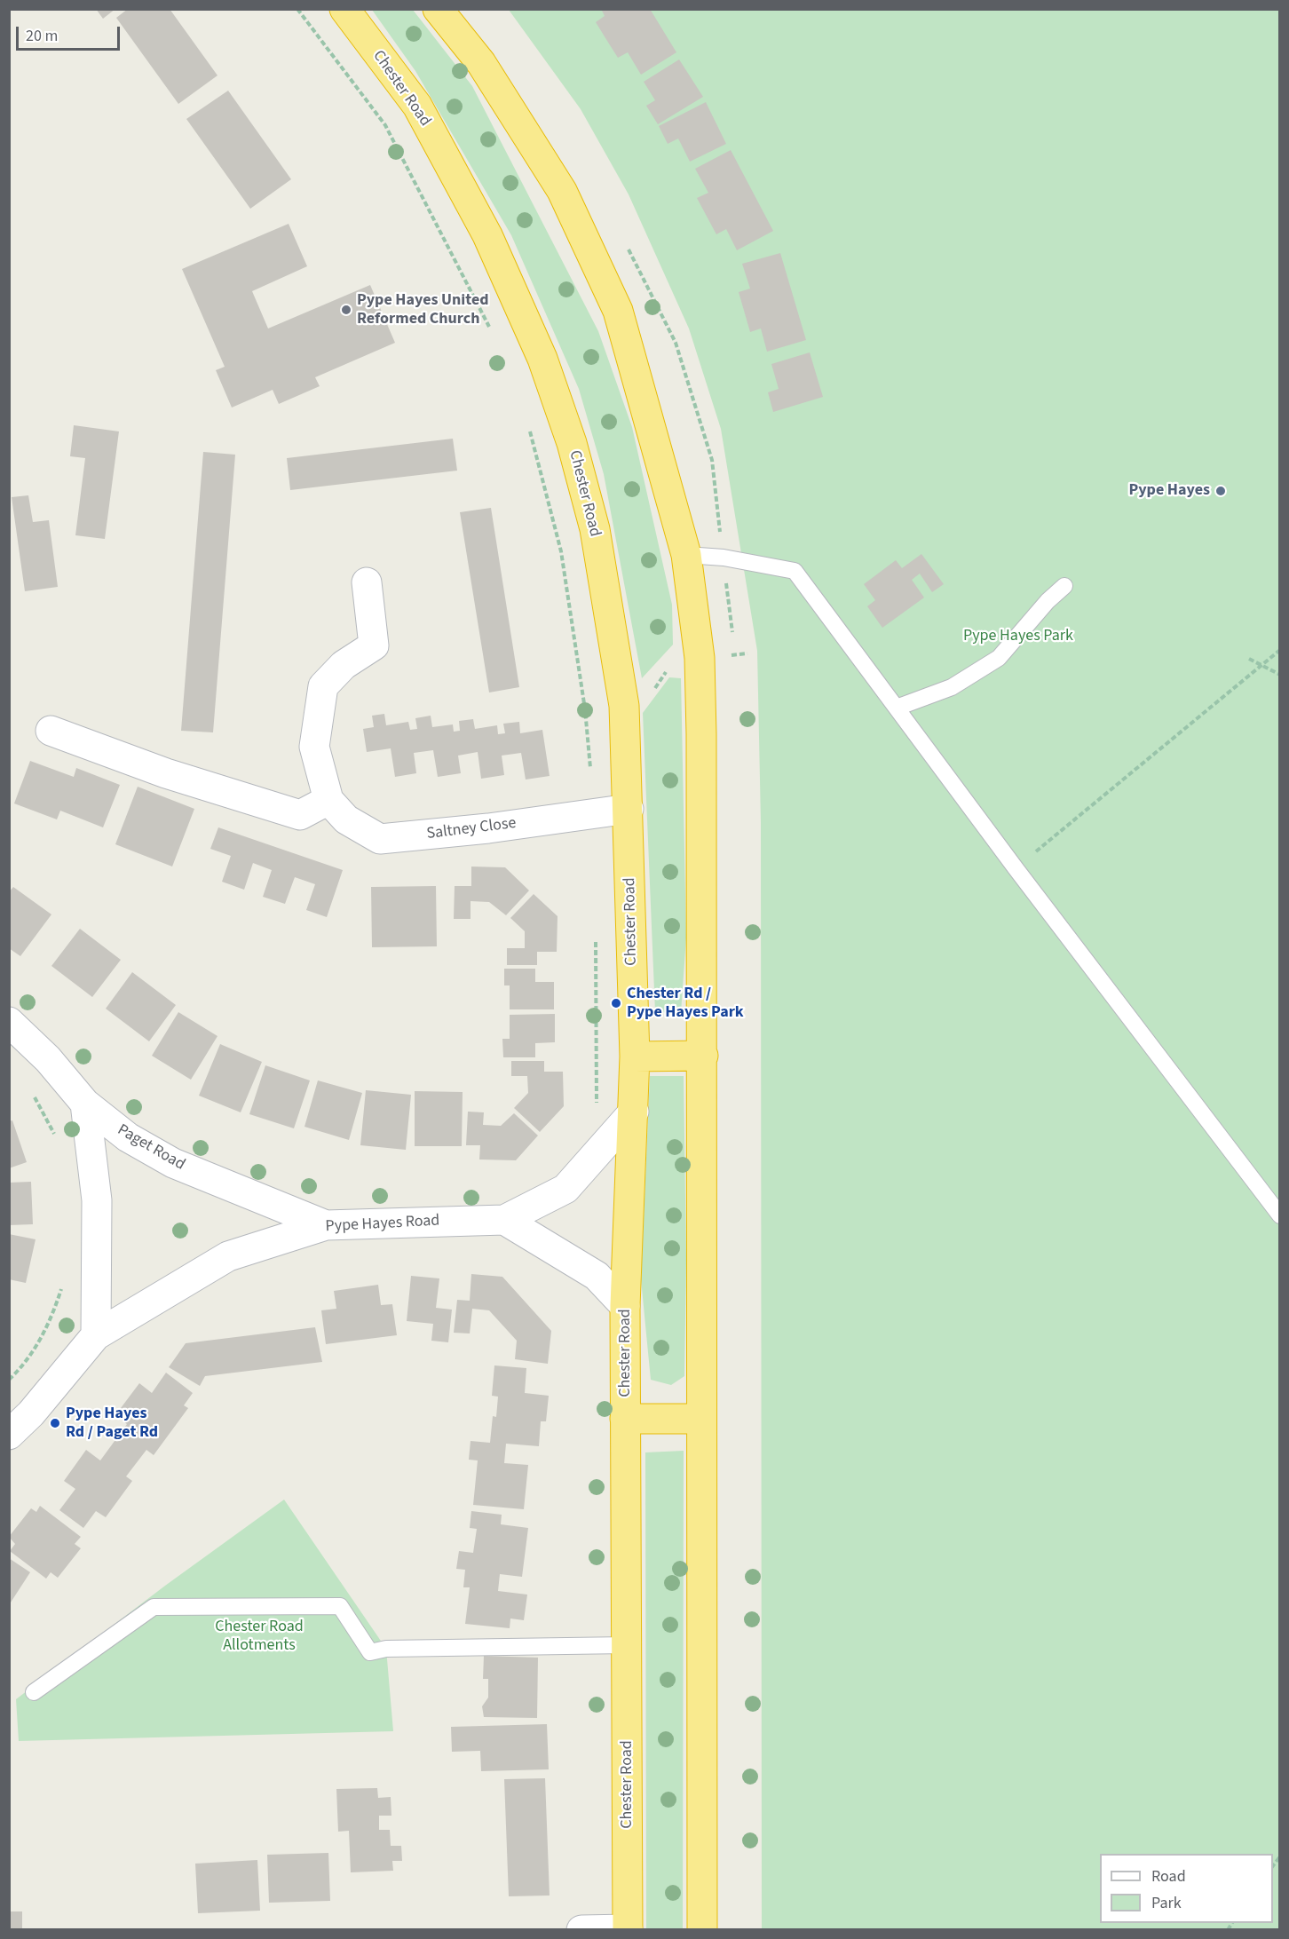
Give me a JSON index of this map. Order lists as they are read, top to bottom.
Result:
{
  "streets": {
    "highway": ["Chester Road"],
    "street": ["Saltney Close", "Paget Road", "Pype Hayes Road"]
  },
  "crossings": [
    ["Chester Road", "Saltney Close"],
    ["Chester Road", "Pype Hayes Road"],
    ["Paget Road", "Pype Hayes Road"]
  ],
  "parks": ["Pype Hayes Park", "Chester Road Allotments"],
  "places": [
    "Pype Hayes United Reformed Church",
    "Pype Hayes",
    "Chester Rd / Pype Hayes Park",
    "Pype Hayes Rd / Paget Rd"
  ],
  "legend": ["Road", "Park"],
  "scale_bar": "20 m"
}
